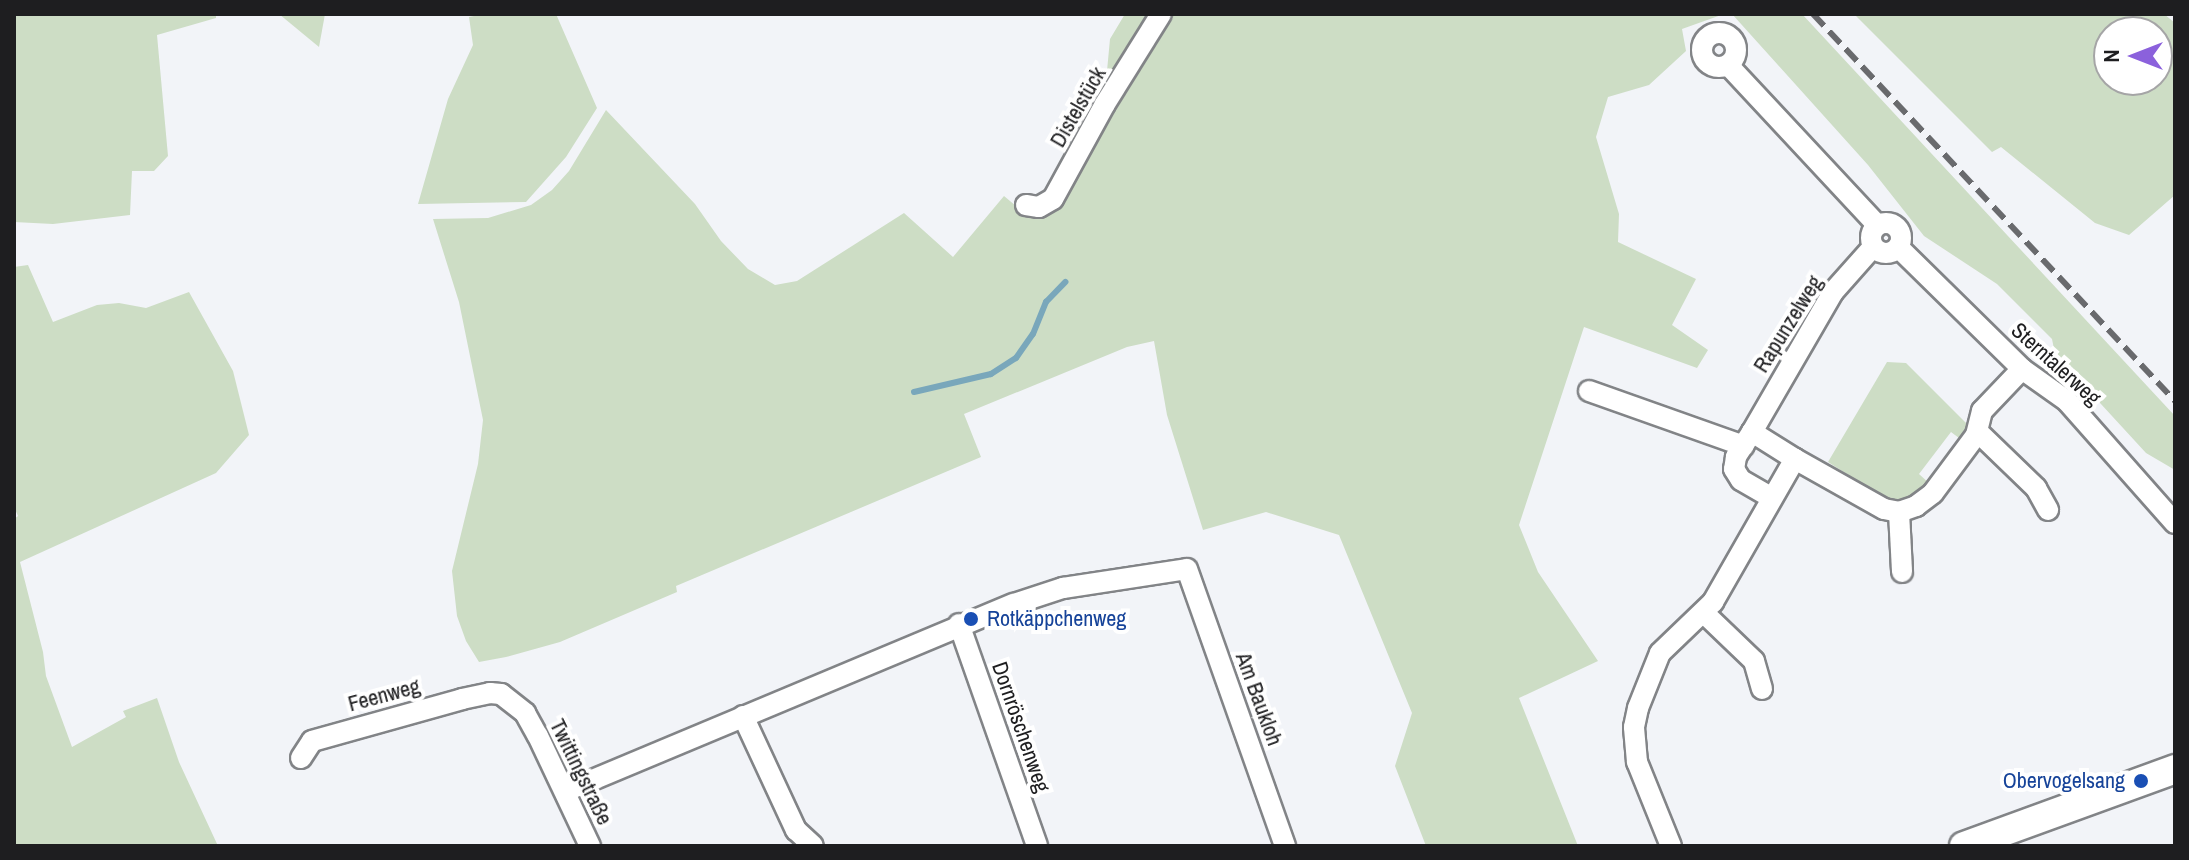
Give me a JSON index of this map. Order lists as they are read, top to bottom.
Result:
{
  "streets": {
    "street": [
      "Distelstück",
      "Rapunzelweg",
      "Sterntalerweg",
      "Feenweg",
      "Am Baukloh",
      "Dornröschenweg",
      "Twittingstraße"
    ]
  },
  "crossings": [
    ["Rapunzelweg", "Sterntalerweg"],
    ["Feenweg", "Twittingstraße"],
    ["Am Baukloh", "Dornröschenweg"]
  ],
  "places": ["Rotkäppchenweg", "Obervogelsang"],
  "north": "left"
}
